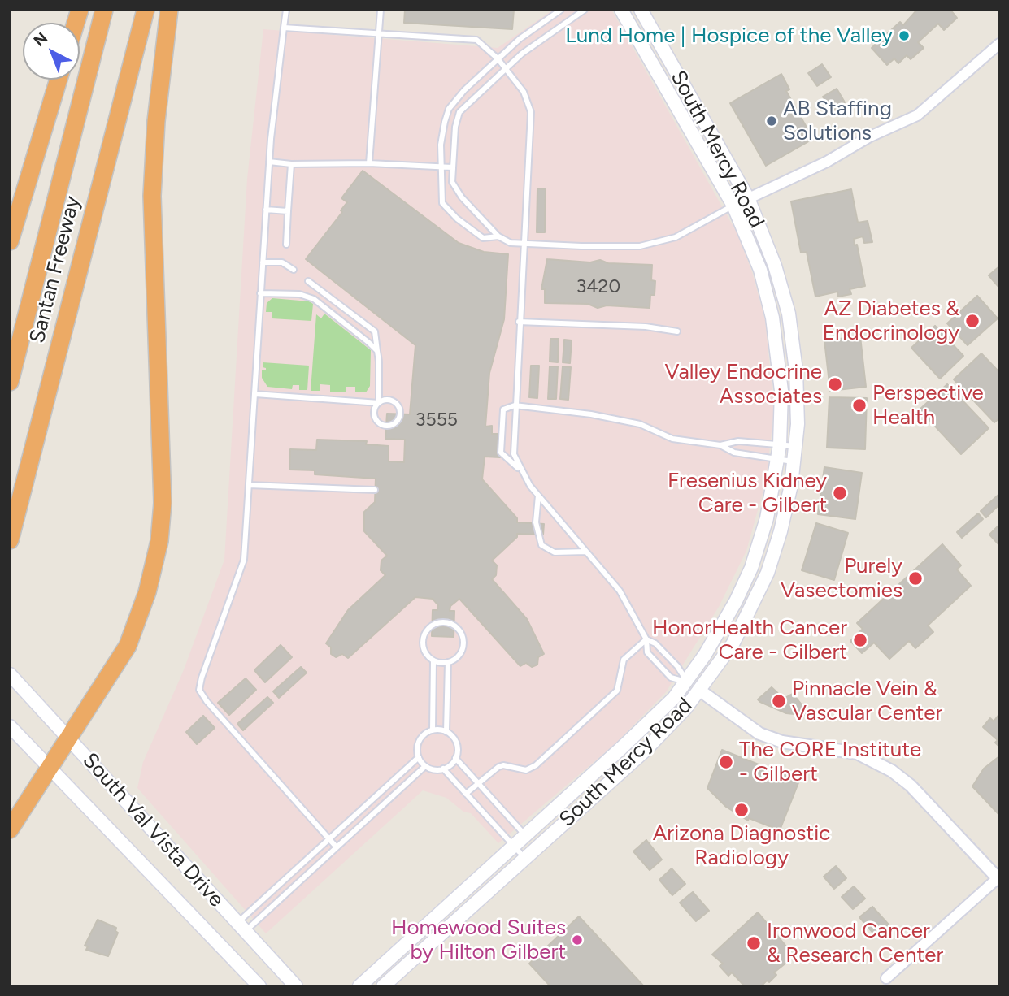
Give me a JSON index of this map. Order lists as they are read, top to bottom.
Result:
{
  "streets": {
    "highway": ["Santan Freeway"],
    "main road": ["South Mercy Road", "South Val Vista Drive"]
  },
  "places": [
    "Lund Home | Hospice of the Valley",
    "AB Staffing Solutions",
    "AZ Diabetes & Endocrinology",
    "Valley Endocrine Associates",
    "Perspective Health",
    "Fresenius Kidney Care - Gilbert",
    "Purely Vasectomies",
    "HonorHealth Cancer Care - Gilbert",
    "Pinnacle Vein & Vascular Center",
    "The CORE Institute - Gilbert",
    "Arizona Diagnostic Radiology",
    "Homewood Suites by Hilton Gilbert",
    "Ironwood Cancer & Research Center"
  ],
  "house_numbers": ["3420", "3555"],
  "north": "top left"
}
